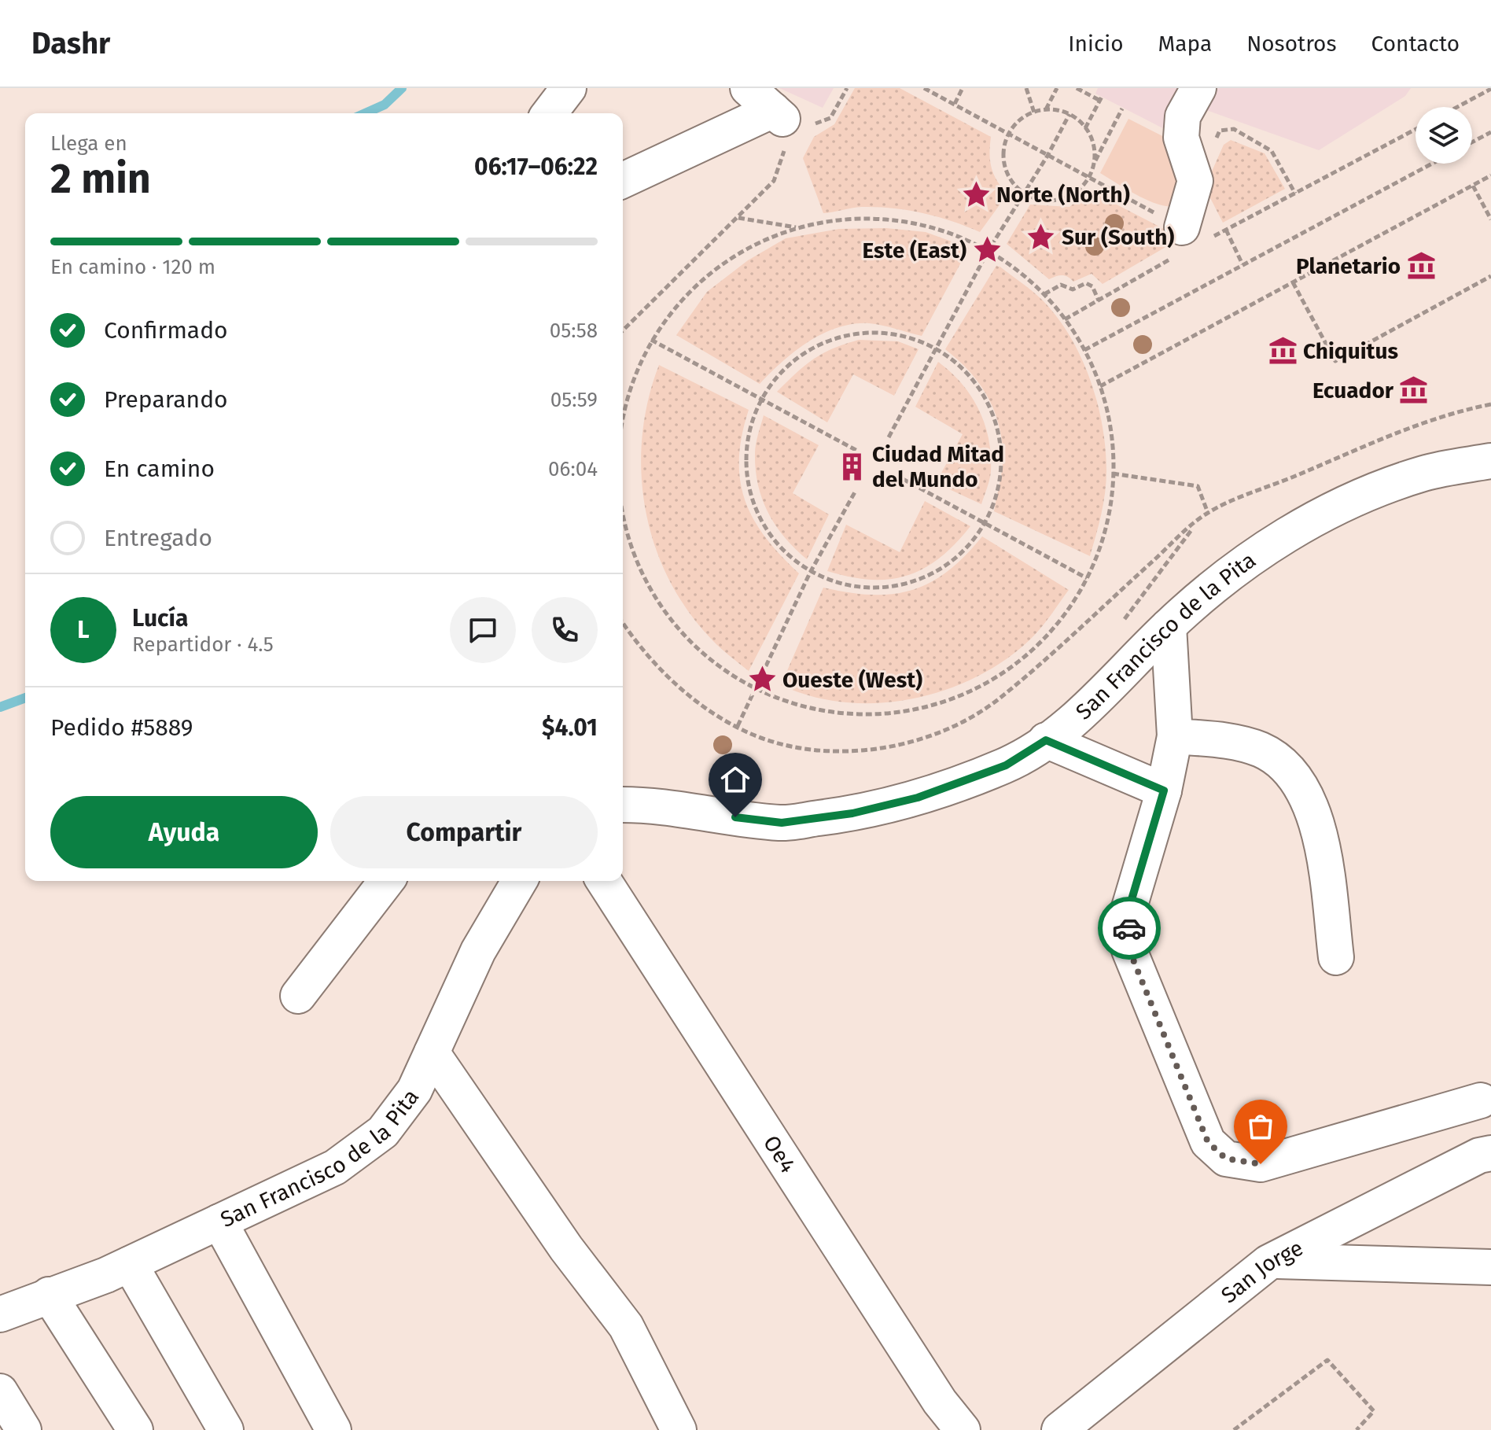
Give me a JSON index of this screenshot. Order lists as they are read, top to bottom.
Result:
{
  "streets": {
    "street": ["San Francisco de la Pita", "Oe4", "San Jorge"]
  },
  "places": {
    "place": [
      "Norte (North)",
      "Sur (South)",
      "Este (East)",
      "Oueste (West)"
    ],
    "museum": ["Planetario", "Chiquitus", "Ecuador"],
    "building": ["Ciudad Mitad del Mundo"]
  },
  "page": {
    "header": "Dashr",
    "nav": [
      "Inicio",
      "Mapa",
      "Nosotros",
      "Contacto"
    ],
    "heading": ["2 min", "Llega en", "06:17–06:22"],
    "panel": [
      "Lucía",
      "Repartidor · 4.5",
      "Pedido #5889",
      "$4.01"
    ],
    "bar": "En camino · 120 m",
    "list": [
      ["Confirmado", "05:58"],
      ["Preparando", "05:59"],
      ["En camino", "06:04"],
      "Entregado"
    ],
    "round": "L",
    "buttons": ["Ayuda", "Compartir"]
  }
}
